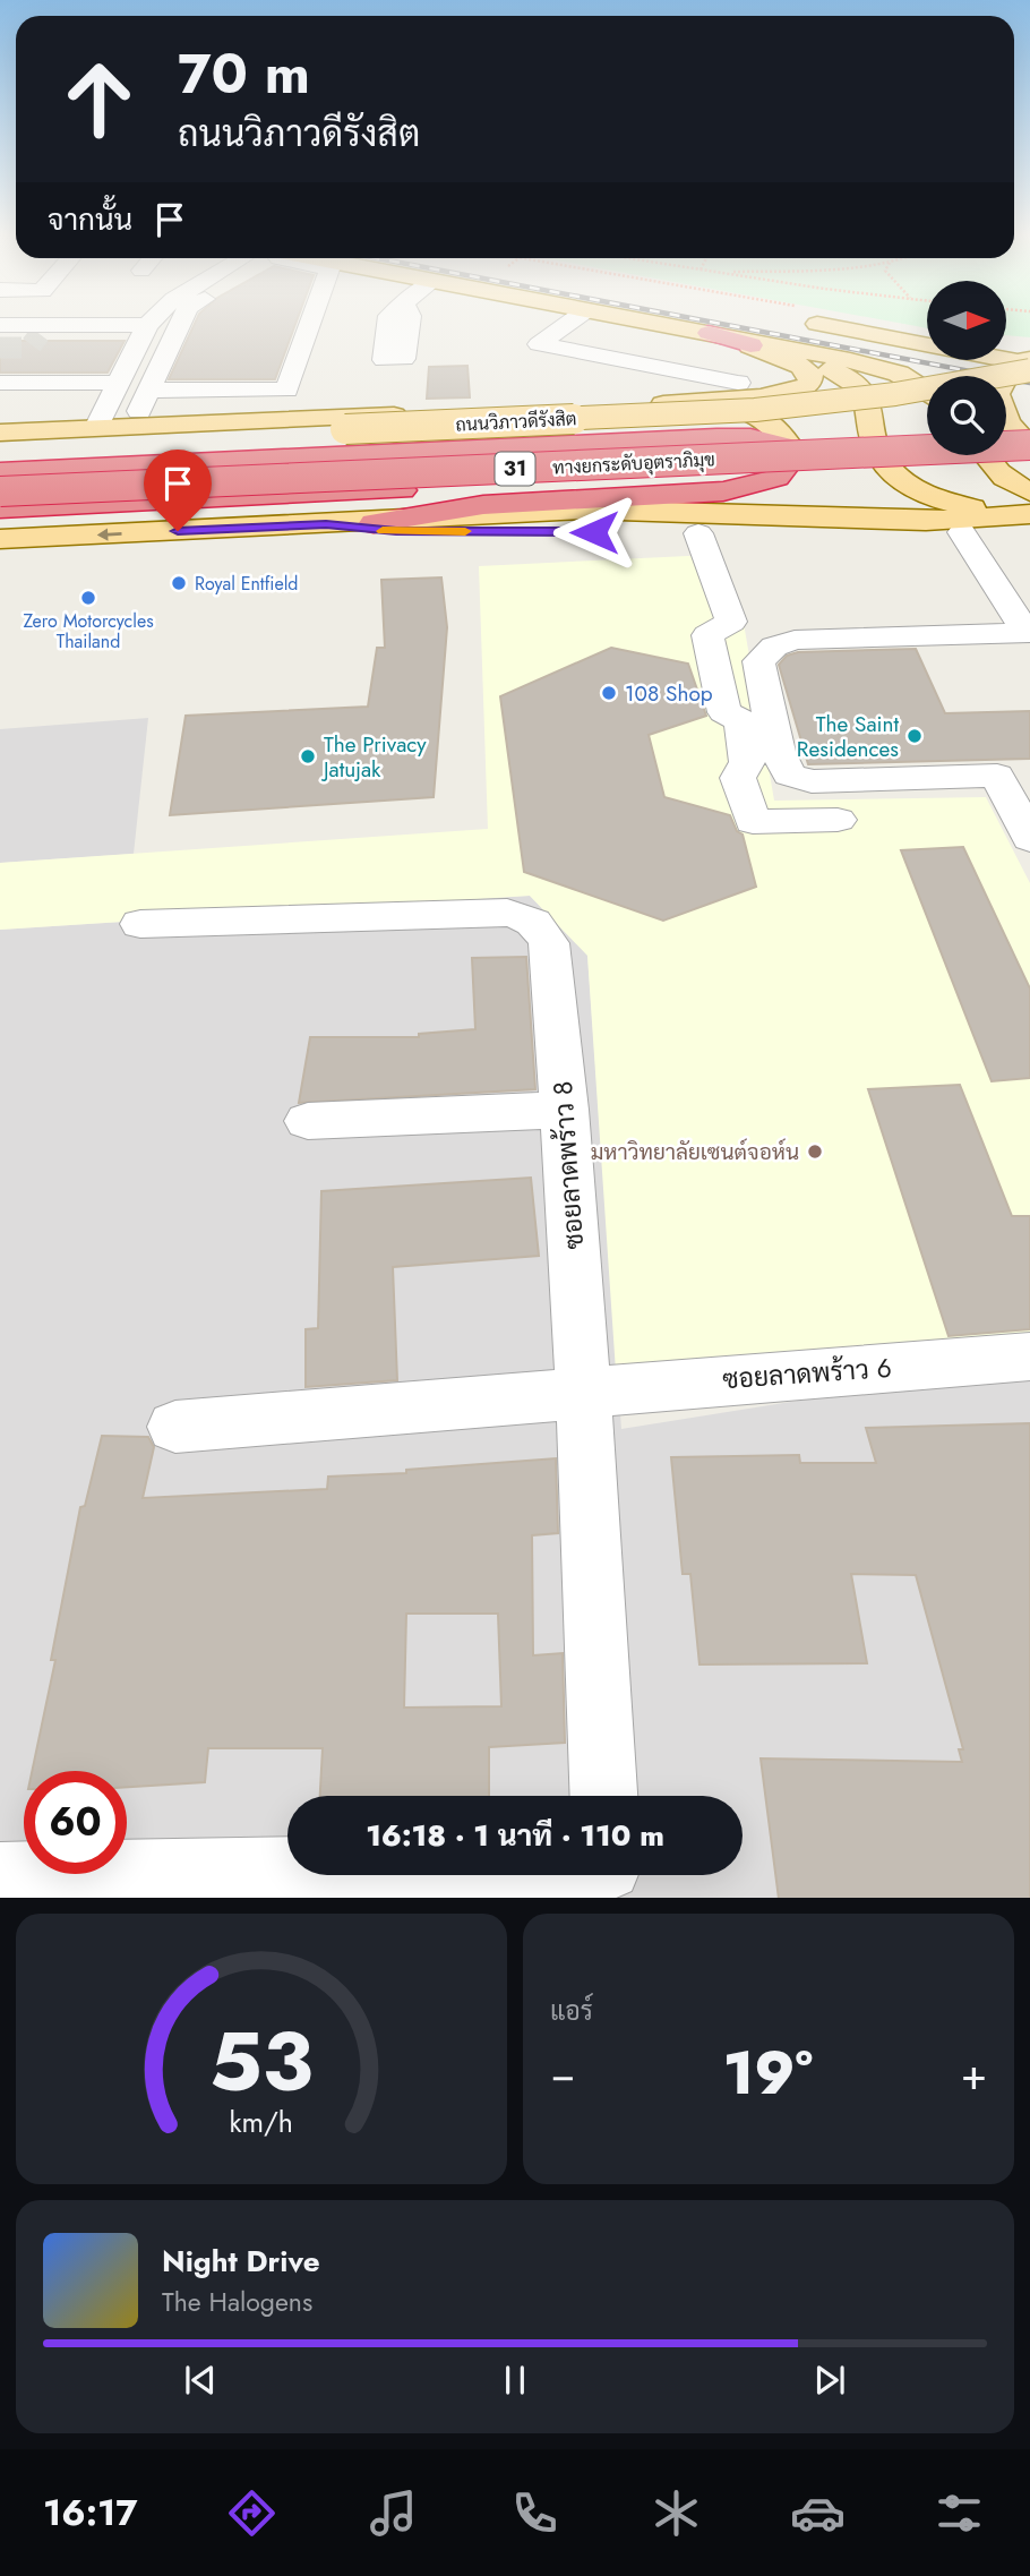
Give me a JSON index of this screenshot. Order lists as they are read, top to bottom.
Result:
{
  "streets": {
    "highway": ["ถนนวิภาวดีรังสิต", "ทางยกระดับอุตราภิมุข", "31"],
    "street": ["ซอยลาดพร้าว 8", "ซอยลาดพร้าว 6"]
  },
  "crossings": [
    ["ซอยลาดพร้าว 8", "ซอยลาดพร้าว 6"]
  ],
  "places": [
    "Royal Entfield",
    "Zero Motorcycles Thailand",
    "108 Shop",
    "The Saint Residences",
    "The Privacy Jatujak",
    "มหาวิทยาลัยเซนต์จอห์น"
  ],
  "north": "right",
  "page": {
    "turn": ["70 m", "ถนนวิภาวดีรังสิต"],
    "then": "จากนั้น",
    "limit": "60",
    "trip": "16:18 · 1 นาที · 110 m",
    "tile": "แอร์",
    "heat": ["−", "19°", "+"],
    "song": ["Night Drive", "The Halogens"],
    "tabs": "16:17",
    "gauge": ["53", "km/h"]
  }
}
